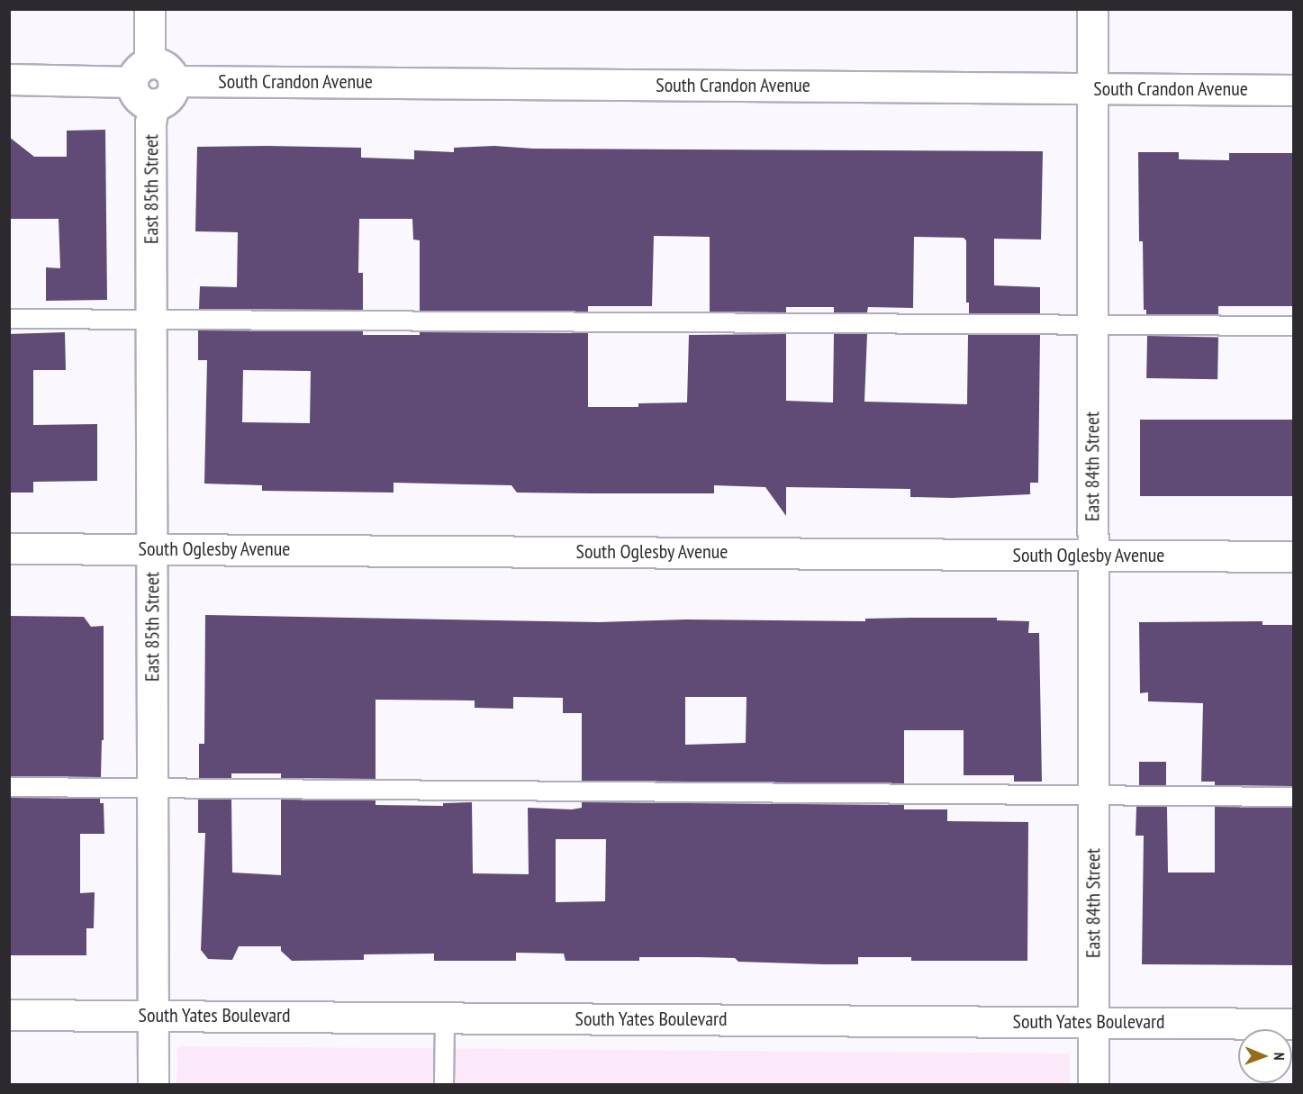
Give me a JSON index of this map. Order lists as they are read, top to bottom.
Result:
{
  "streets": {
    "street": [
      "South Crandon Avenue",
      "East 85th Street",
      "East 84th Street",
      "South Oglesby Avenue",
      "South Yates Boulevard"
    ]
  },
  "crossings": [
    ["South Crandon Avenue", "East 85th Street"],
    ["South Crandon Avenue", "East 84th Street"],
    ["East 85th Street", "South Oglesby Avenue"],
    ["East 85th Street", "South Yates Boulevard"],
    ["East 84th Street", "South Oglesby Avenue"],
    ["East 84th Street", "South Yates Boulevard"]
  ],
  "north": "right"
}
